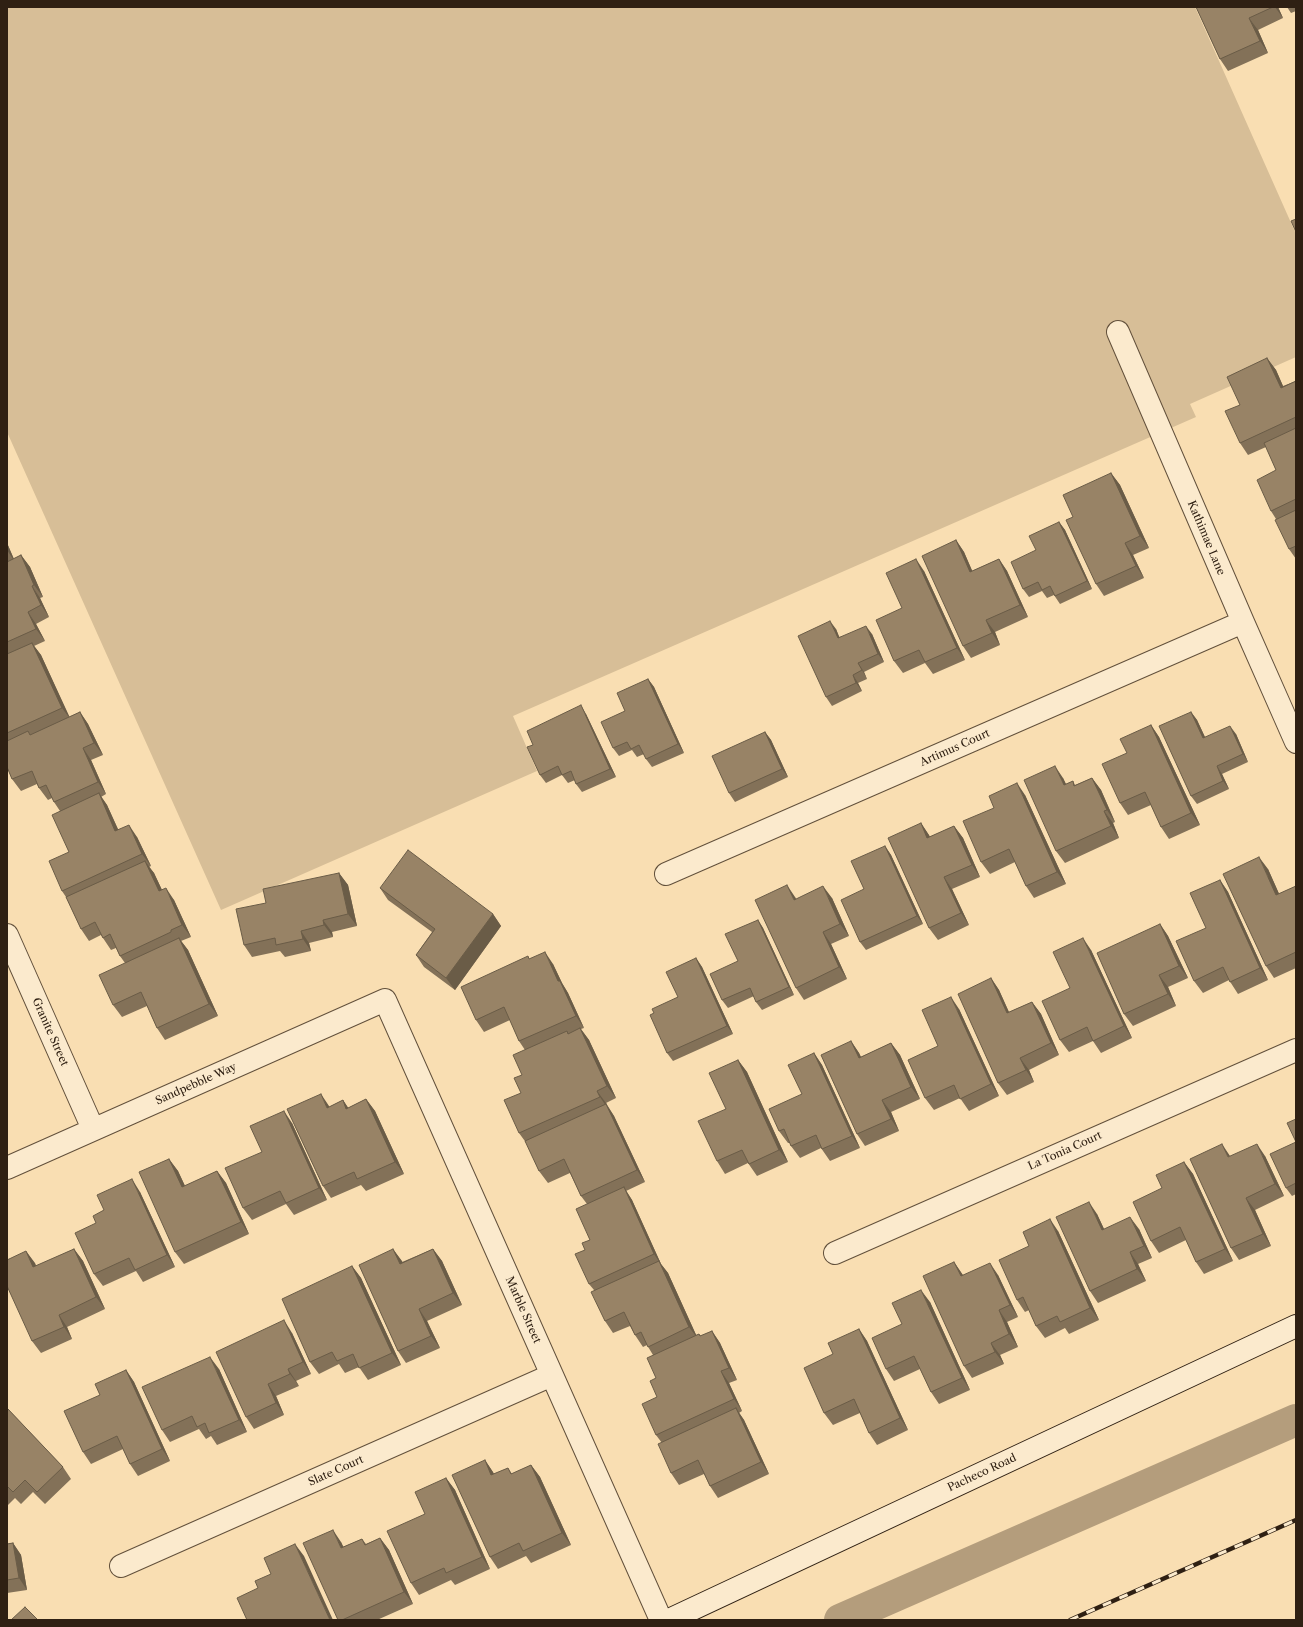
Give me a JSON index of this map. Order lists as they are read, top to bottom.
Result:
{
  "streets": {
    "street": [
      "Kathimae Lane",
      "Artimus Court",
      "Granite Street",
      "Sandpebble Way",
      "La Tonia Court",
      "Marble Street",
      "Slate Court",
      "Pacheco Road"
    ]
  },
  "crossings": [
    ["Kathimae Lane", "Artimus Court"],
    ["Granite Street", "Sandpebble Way"],
    ["Sandpebble Way", "Marble Street"],
    ["Marble Street", "Slate Court"]
  ]
}
